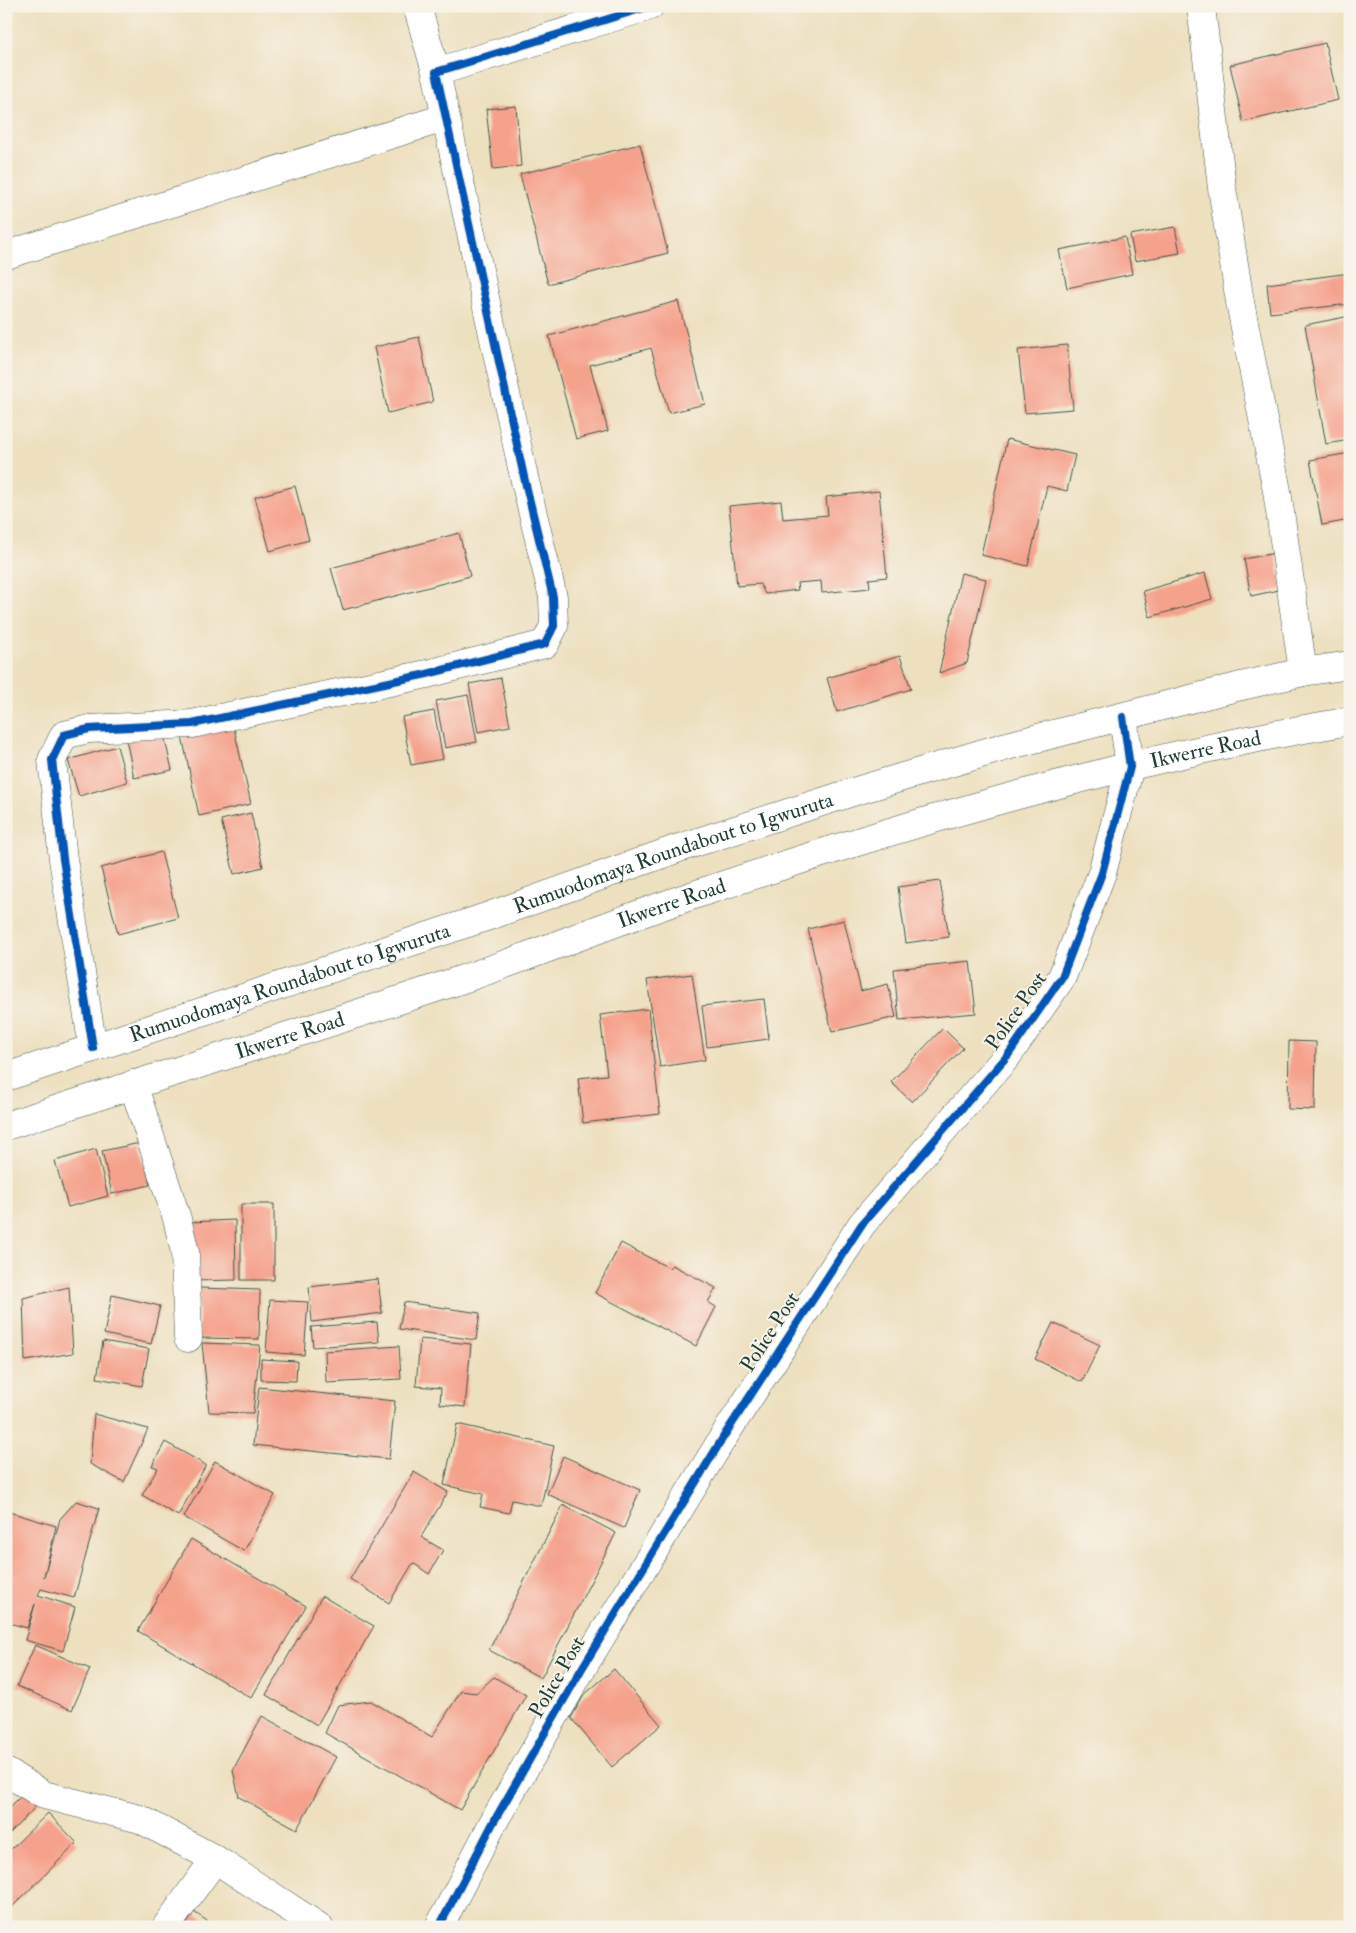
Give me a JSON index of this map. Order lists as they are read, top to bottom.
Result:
{
  "streets": {
    "street": ["Ikwerre Road", "Rumuodomaya Roundabout to Igwuruta", "Police Post"]
  },
  "crossings": [
    ["Ikwerre Road", "Police Post"]
  ]
}
